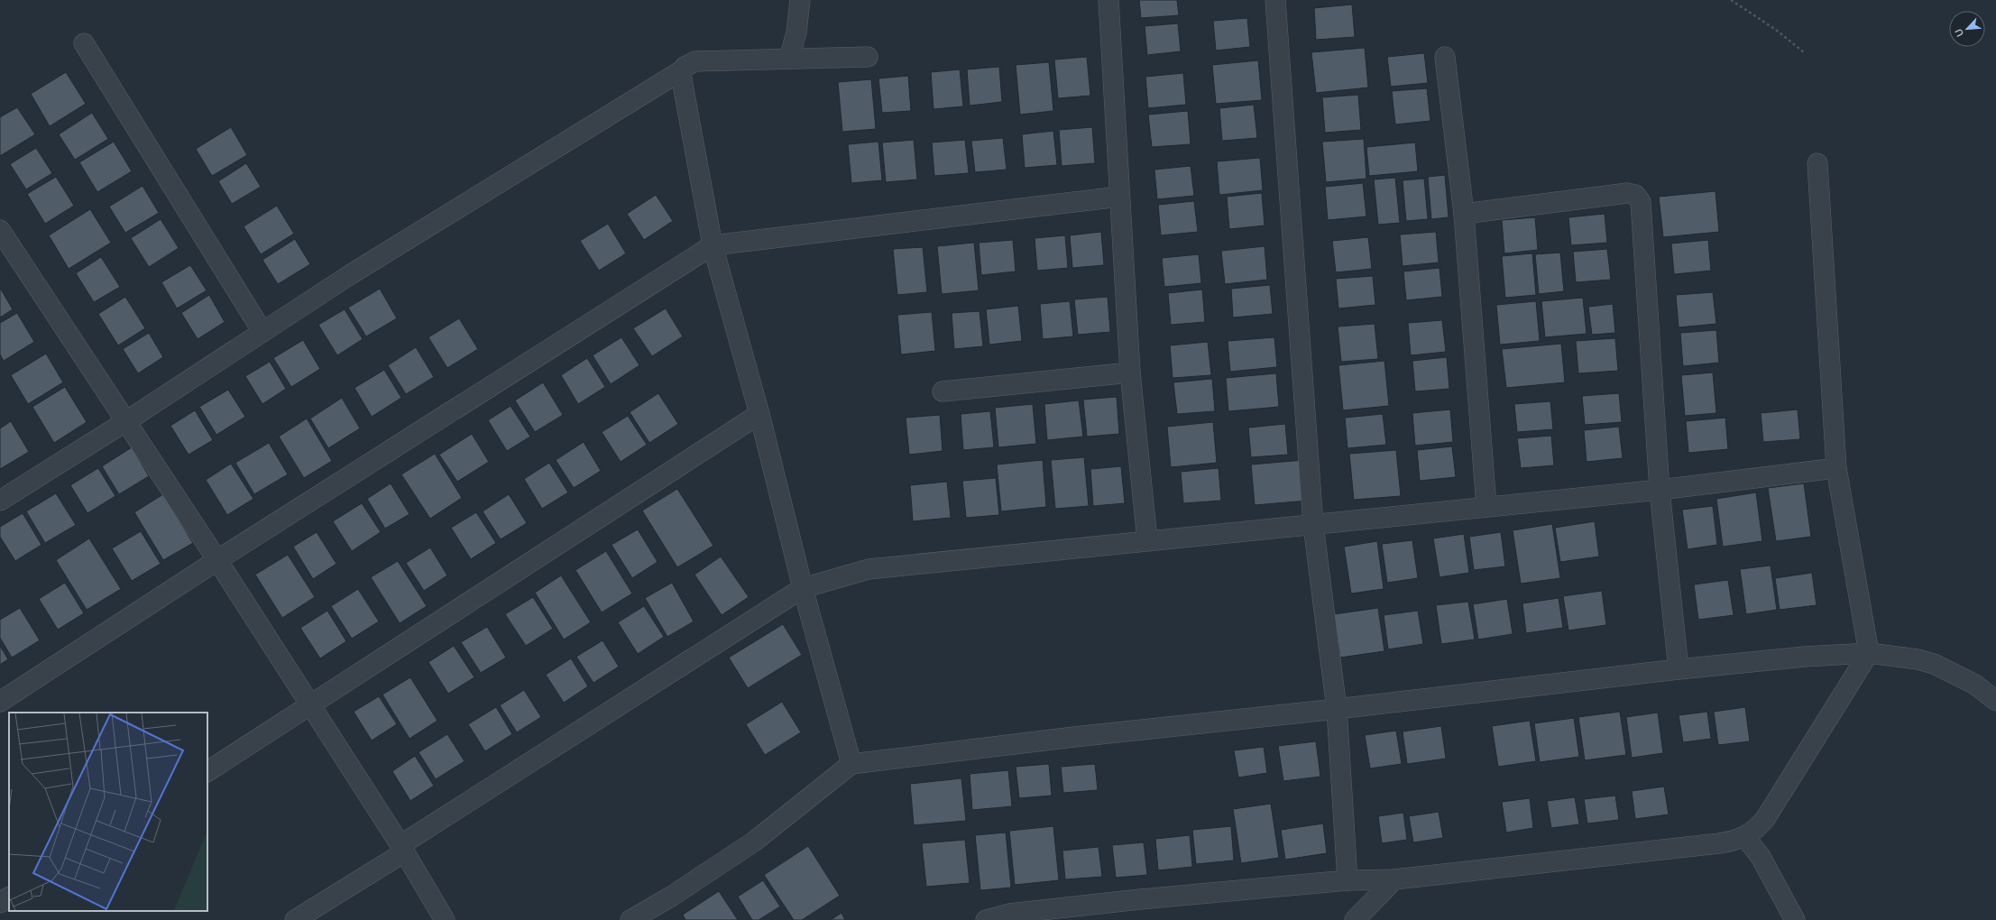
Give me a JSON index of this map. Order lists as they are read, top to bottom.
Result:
{
  "north": "bottom left"
}
